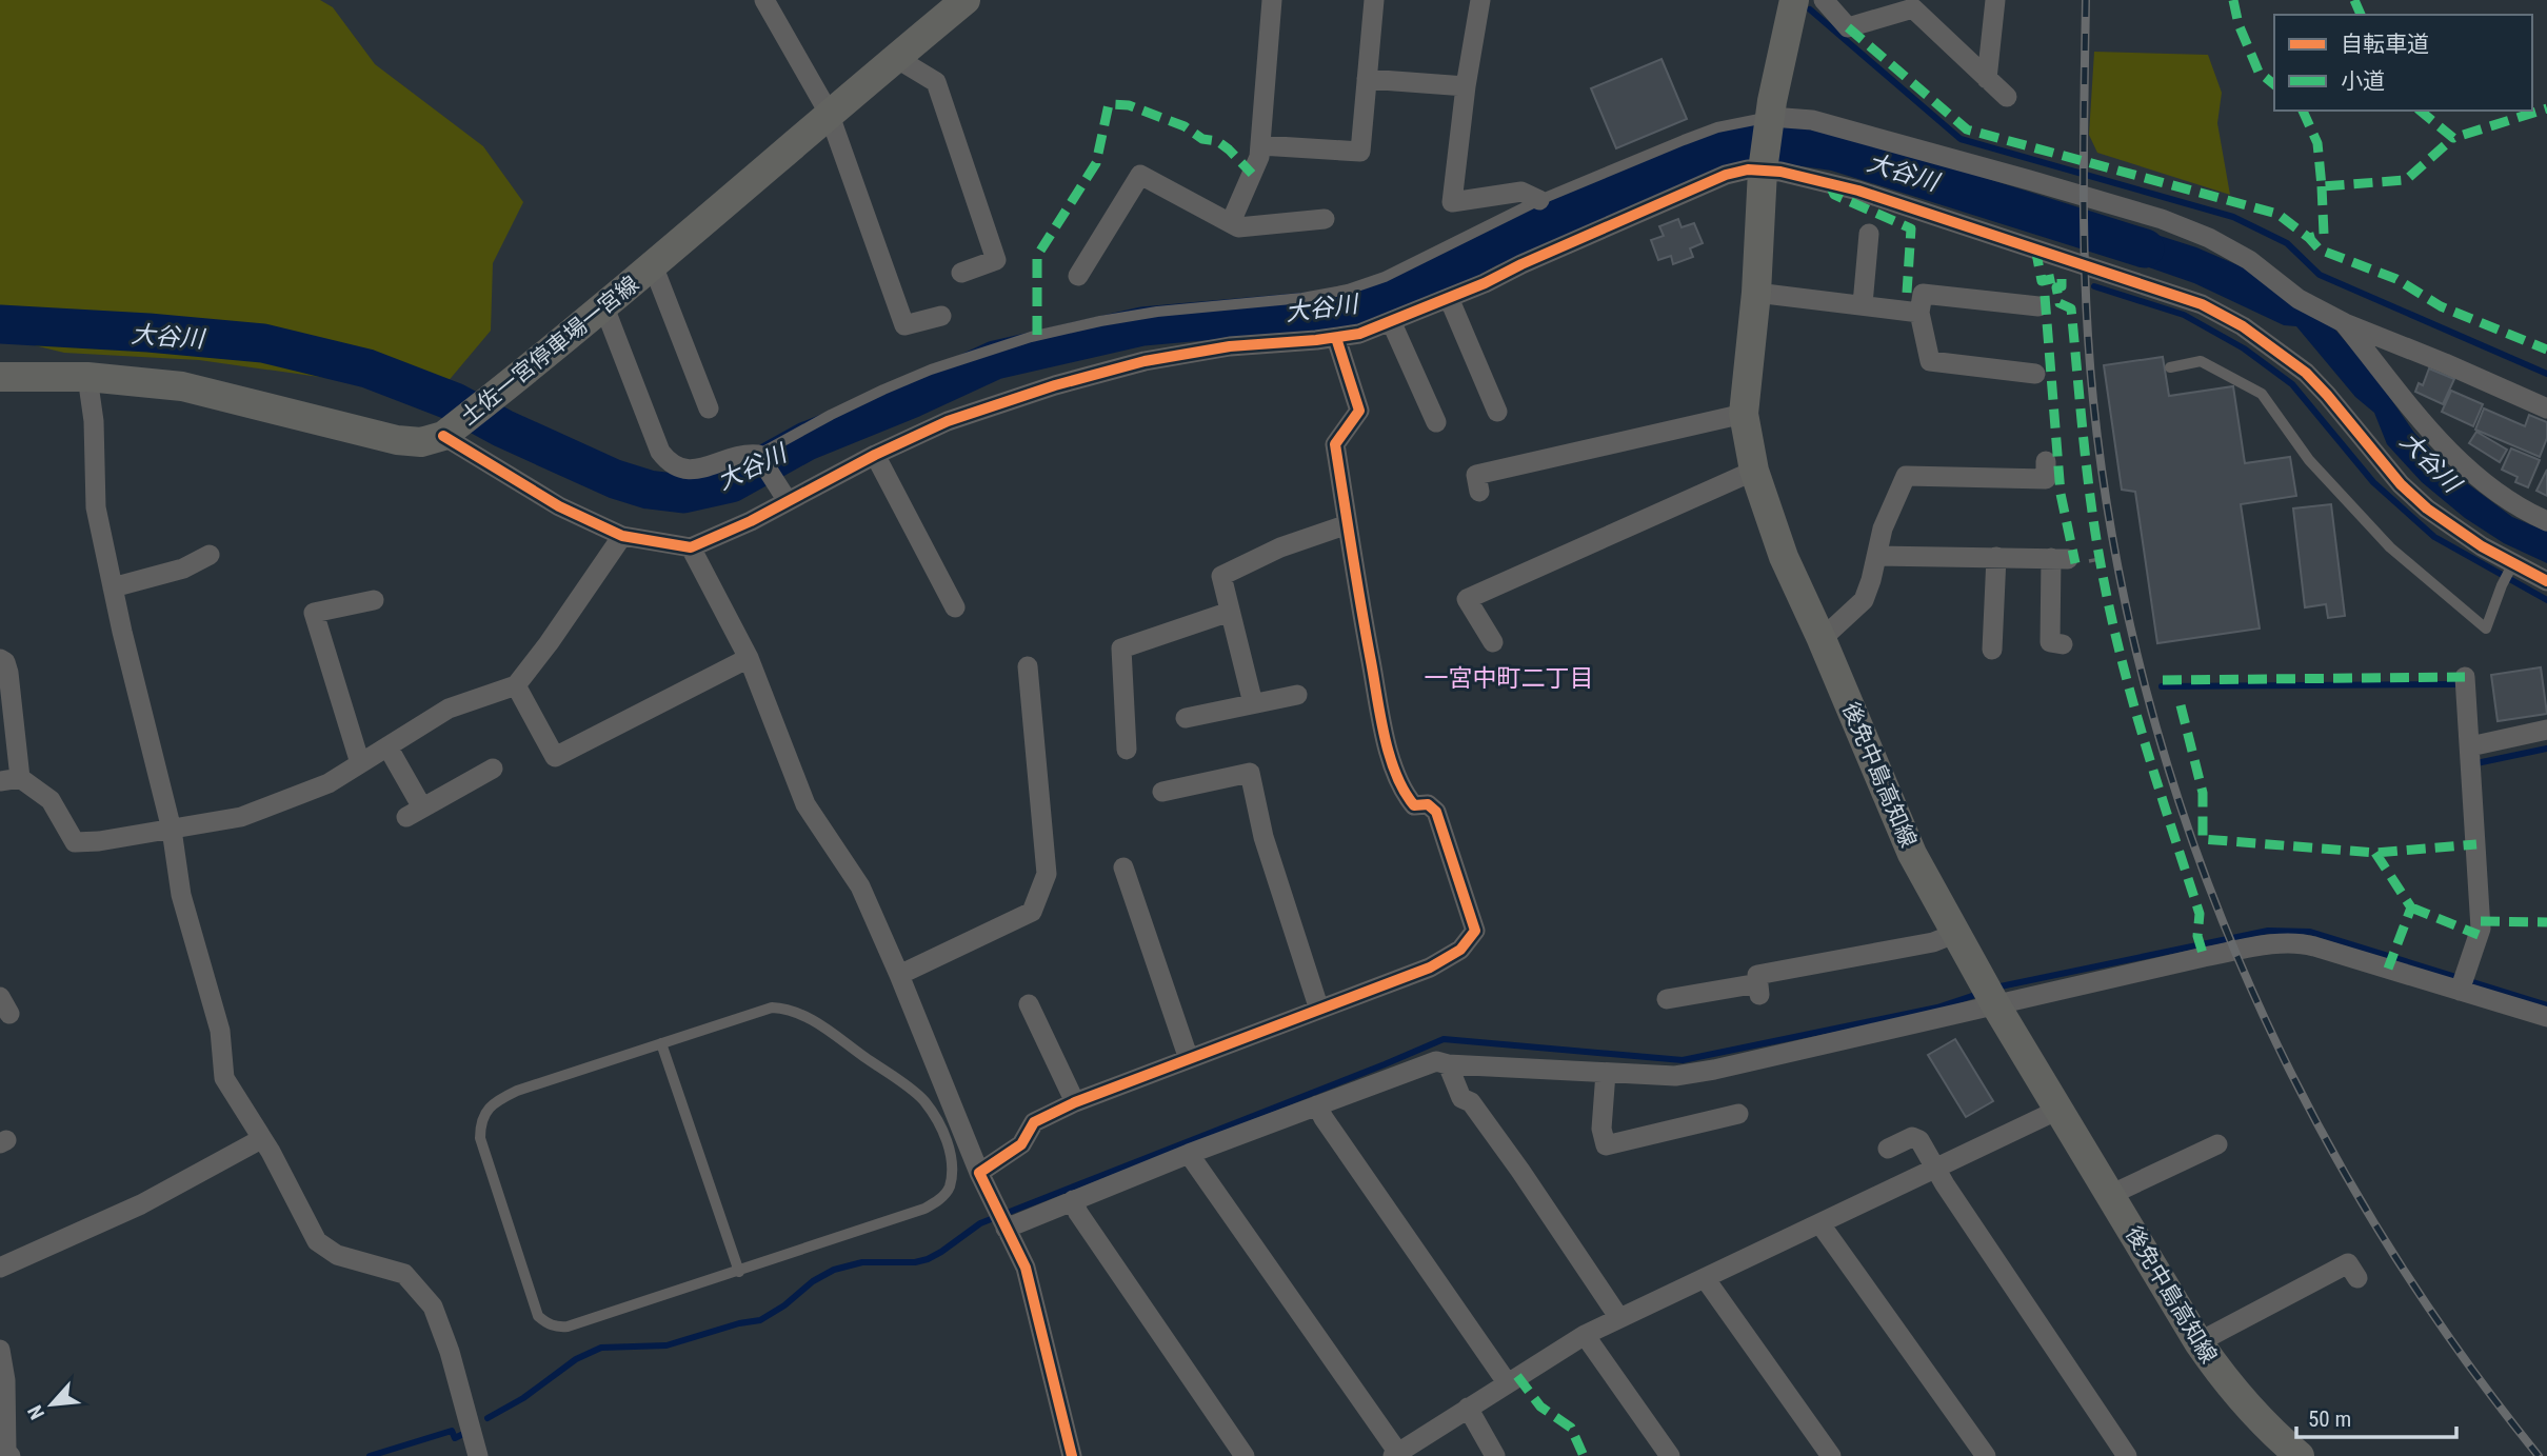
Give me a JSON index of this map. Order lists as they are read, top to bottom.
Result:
{
  "streets": {
    "main road": ["土佐一宮停車場一宮線", "後免中島高知線"]
  },
  "districts": ["一宮中町二丁目"],
  "water": ["大谷川"],
  "legend": ["自転車道", "小道"],
  "scale_bar": "50 m",
  "north": "bottom left"
}
